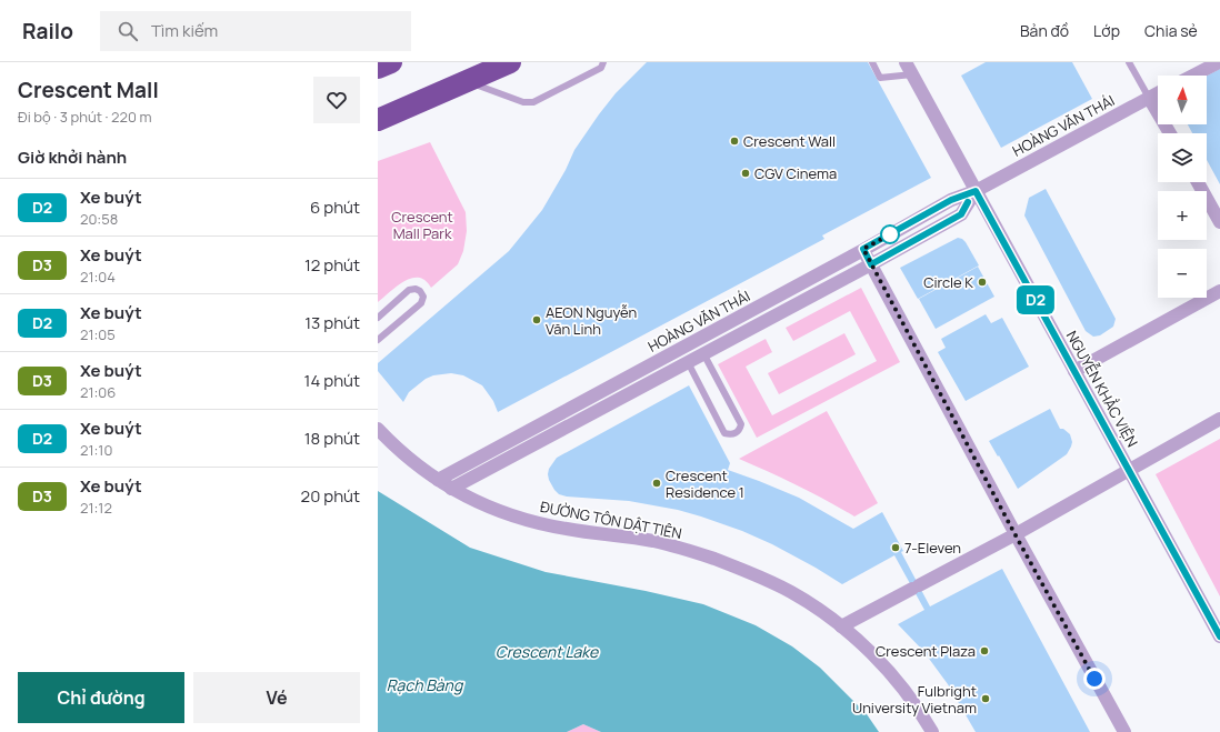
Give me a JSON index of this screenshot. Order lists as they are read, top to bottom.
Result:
{
  "streets": {
    "street": ["HOÀNG VĂN THÁI", "NGUYỄN KHẮC VIỆN", "ĐƯỜNG TÔN DẬT TIÊN"]
  },
  "crossings": [
    ["HOÀNG VĂN THÁI", "NGUYỄN KHẮC VIỆN"],
    ["HOÀNG VĂN THÁI", "ĐƯỜNG TÔN DẬT TIÊN"]
  ],
  "water": ["Crescent Lake", "Rạch Bàng"],
  "parks": ["Crescent Mall Park"],
  "places": [
    "Crescent Wall",
    "CGV Cinema",
    "Circle K",
    "AEON Nguyễn Văn Linh",
    "Crescent Residence 1",
    "7-Eleven",
    "Crescent Plaza",
    "Fulbright University Vietnam"
  ],
  "lines": ["bus line D2"],
  "north": "top",
  "page": {
    "header": "Railo",
    "search": "Tìm kiếm",
    "nav": ["Bản đồ", "Lớp", "Chia sẻ"],
    "heading": [
      ["Crescent Mall", "Đi bộ · 3 phút · 220 m"],
      "Giờ khởi hành"
    ],
    "on_map": "D2",
    "map_buttons": ["+", "−"],
    "list": [
      {
        "mark": "D2",
        "name": "Xe buýt",
        "note": "20:58",
        "value": "6 phút"
      },
      {
        "mark": "D3",
        "name": "Xe buýt",
        "note": "21:04",
        "value": "12 phút"
      },
      {
        "mark": "D2",
        "name": "Xe buýt",
        "note": "21:05",
        "value": "13 phút"
      },
      {
        "mark": "D3",
        "name": "Xe buýt",
        "note": "21:06",
        "value": "14 phút"
      },
      {
        "mark": "D2",
        "name": "Xe buýt",
        "note": "21:10",
        "value": "18 phút"
      },
      {
        "mark": "D3",
        "name": "Xe buýt",
        "note": "21:12",
        "value": "20 phút"
      }
    ],
    "buttons": ["Chỉ đường", "Vé"]
  }
}
